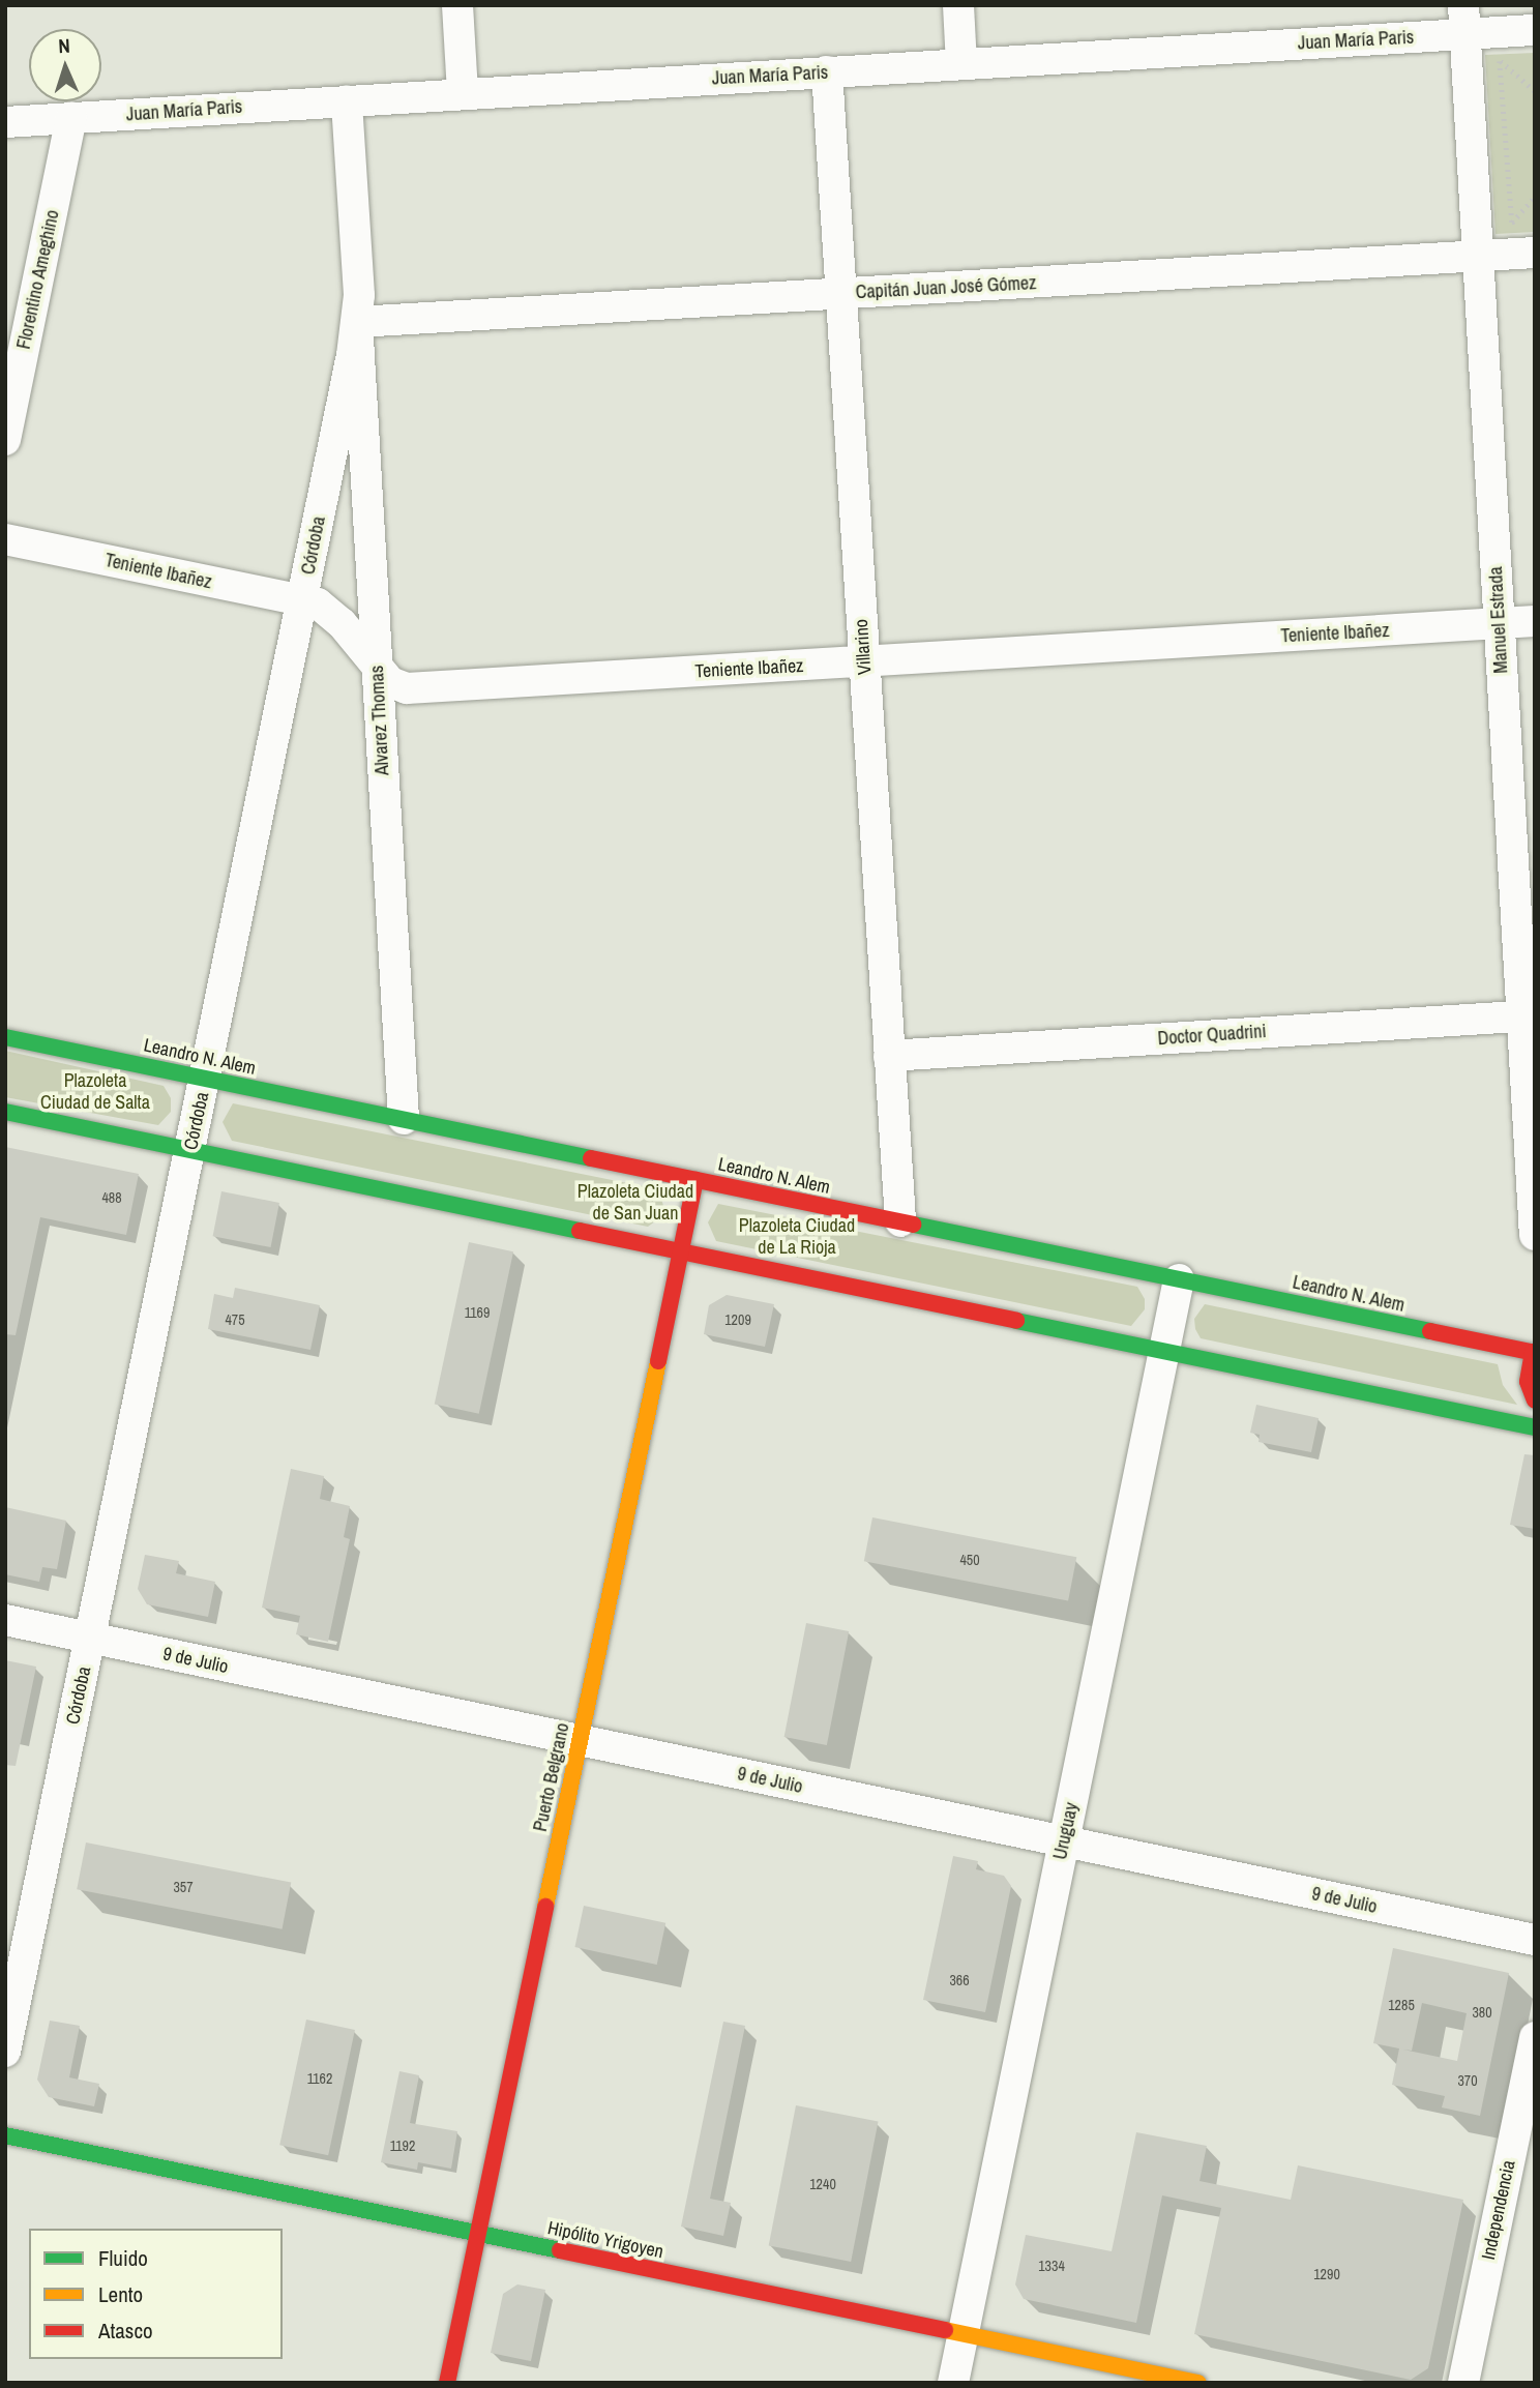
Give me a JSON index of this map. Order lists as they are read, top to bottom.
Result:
{
  "streets": {
    "main road": ["Leandro N. Alem", "Puerto Belgrano", "Hipólito Yrigoyen"],
    "street": [
      "Juan María Paris",
      "Florentino Ameghino",
      "Capitán Juan José Gómez",
      "Córdoba",
      "Teniente Ibañez",
      "Manuel Estrada",
      "Villarino",
      "Alvarez Thomas",
      "Doctor Quadrini",
      "9 de Julio",
      "Uruguay",
      "Independencia"
    ]
  },
  "crossings": [
    ["Juan María Paris", "Florentino Ameghino"],
    ["Juan María Paris", "Córdoba"],
    ["Juan María Paris", "Manuel Estrada"],
    ["Juan María Paris", "Villarino"],
    ["Capitán Juan José Gómez", "Córdoba"],
    ["Capitán Juan José Gómez", "Manuel Estrada"],
    ["Capitán Juan José Gómez", "Villarino"],
    ["Capitán Juan José Gómez", "Alvarez Thomas"],
    ["Córdoba", "Teniente Ibañez"],
    ["Córdoba", "Alvarez Thomas"],
    ["Córdoba", "Leandro N. Alem"],
    ["Córdoba", "9 de Julio"],
    ["Teniente Ibañez", "Manuel Estrada"],
    ["Teniente Ibañez", "Villarino"],
    ["Teniente Ibañez", "Alvarez Thomas"],
    ["Manuel Estrada", "Doctor Quadrini"],
    ["Villarino", "Doctor Quadrini"],
    ["Villarino", "Leandro N. Alem"],
    ["Alvarez Thomas", "Leandro N. Alem"],
    ["Leandro N. Alem", "Puerto Belgrano"],
    ["Leandro N. Alem", "Uruguay"],
    ["9 de Julio", "Puerto Belgrano"],
    ["9 de Julio", "Uruguay"],
    ["Puerto Belgrano", "Hipólito Yrigoyen"],
    ["Uruguay", "Hipólito Yrigoyen"]
  ],
  "parks": ["Plazoleta Ciudad de Salta", "Plazoleta Ciudad de San Juan", "Plazoleta Ciudad de La Rioja"],
  "house_numbers": [
    "488",
    "1169",
    "475",
    "1209",
    "450",
    "357",
    "366",
    "1285",
    "380",
    "1162",
    "370",
    "1192",
    "1240",
    "1334",
    "1290"
  ],
  "legend": ["Fluido", "Lento", "Atasco"],
  "north": "top"
}
